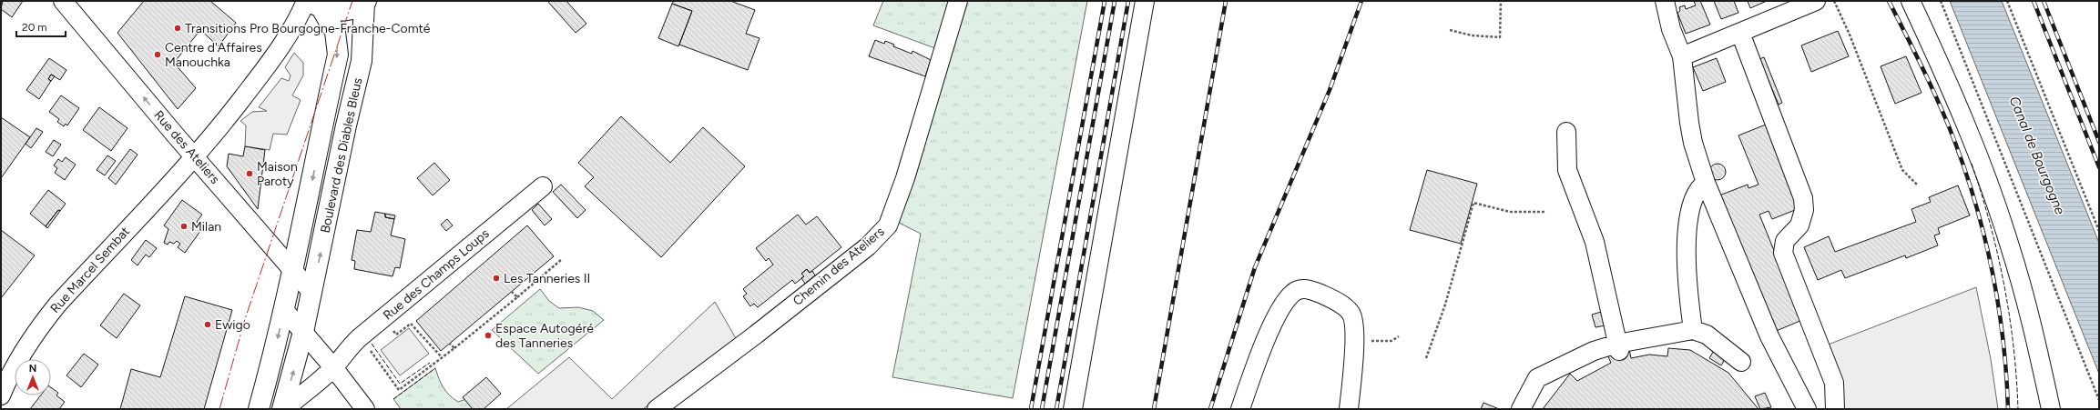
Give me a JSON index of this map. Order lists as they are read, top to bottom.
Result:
{
  "streets": {
    "main road": ["Boulevard des Diables Bleus"],
    "street": [
      "Rue des Ateliers",
      "Chemin des Ateliers",
      "Rue Marcel Sembat",
      "Rue des Champs Loups"
    ]
  },
  "crossings": [
    ["Rue des Ateliers", "Boulevard des Diables Bleus"],
    ["Rue des Ateliers", "Rue Marcel Sembat"],
    ["Boulevard des Diables Bleus", "Rue Marcel Sembat"],
    ["Boulevard des Diables Bleus", "Rue des Champs Loups"]
  ],
  "one_way": ["Rue des Ateliers"],
  "water": ["Canal de Bourgogne"],
  "places": [
    "Transitions Pro Bourgogne-Franche-Comté",
    "Centre d'Affaires Manouchka",
    "Maison Paroty",
    "Milan",
    "Les Tanneries II",
    "Ewigo",
    "Espace Autogéré des Tanneries"
  ],
  "scale_bar": "20 m",
  "north": "top"
}
